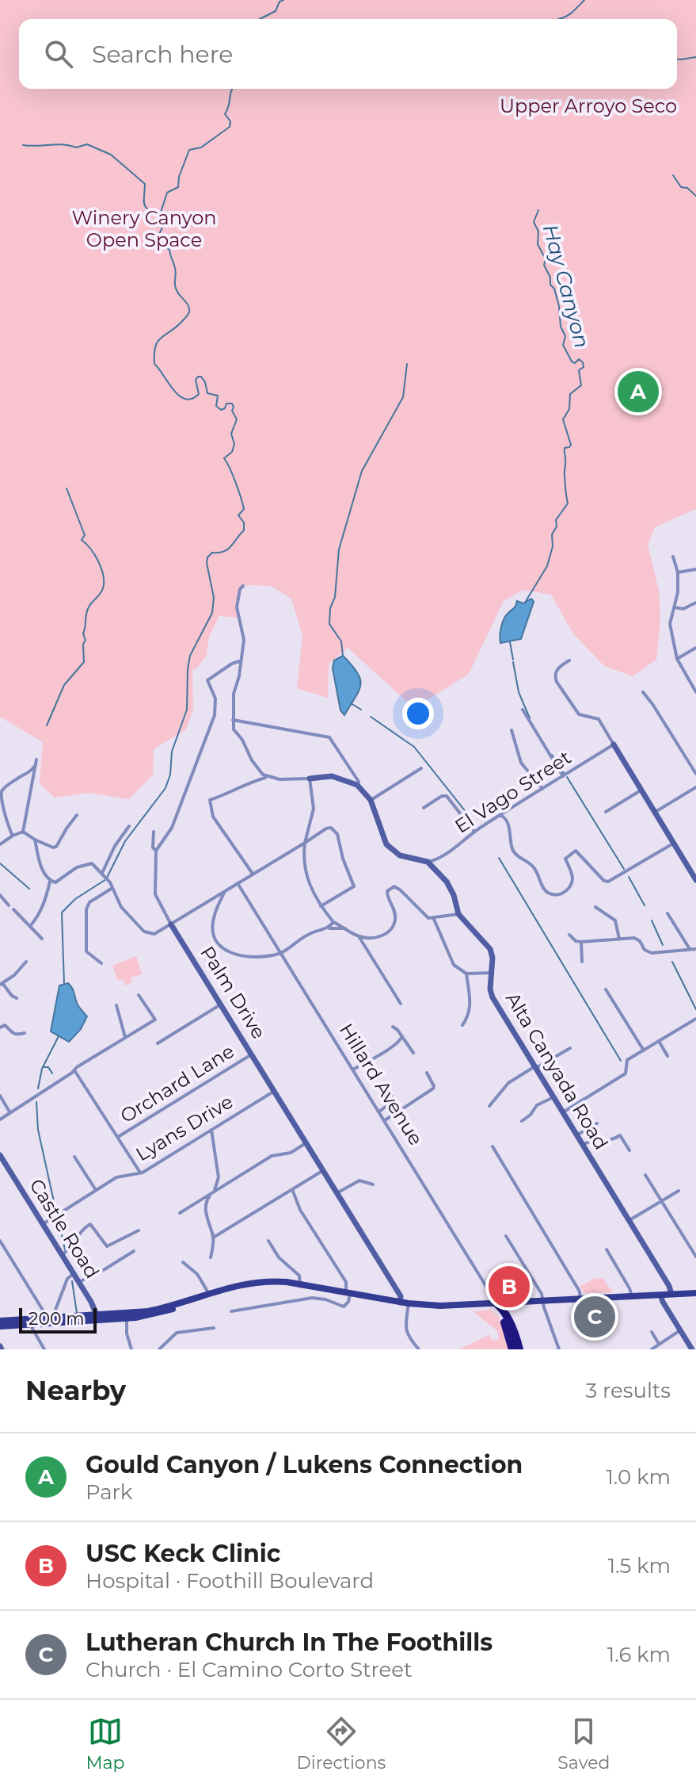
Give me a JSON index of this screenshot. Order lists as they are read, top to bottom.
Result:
{
  "streets": {
    "highway": ["Hillard Avenue"],
    "street": [
      "El Vago Street",
      "Palm Drive",
      "Alta Canyada Road",
      "Orchard Lane",
      "Lyans Drive",
      "Castle Road"
    ]
  },
  "crossings": [
    ["El Vago Street", "Alta Canyada Road"],
    ["Palm Drive", "Orchard Lane"],
    ["Palm Drive", "Lyans Drive"],
    ["Lyans Drive", "Castle Road"]
  ],
  "water": ["Hay Canyon"],
  "parks": ["Upper Arroyo Seco", "Winery Canyon Open Space"],
  "scale_bar": "200 m",
  "page": {
    "search": "Search here",
    "pins": ["A", "B", "C"],
    "scale": "200 m",
    "heading": ["Nearby", "3 results"],
    "list": [
      {
        "mark": "A",
        "name": "Gould Canyon / Lukens Connection",
        "note": "Park",
        "value": "1.0 km"
      },
      {
        "mark": "B",
        "name": "USC Keck Clinic",
        "note": "Hospital · Foothill Boulevard",
        "value": "1.5 km"
      },
      {
        "mark": "C",
        "name": "Lutheran Church In The Foothills",
        "note": "Church · El Camino Corto Street",
        "value": "1.6 km"
      }
    ],
    "nav": ["Map", "Directions", "Saved"]
  }
}
